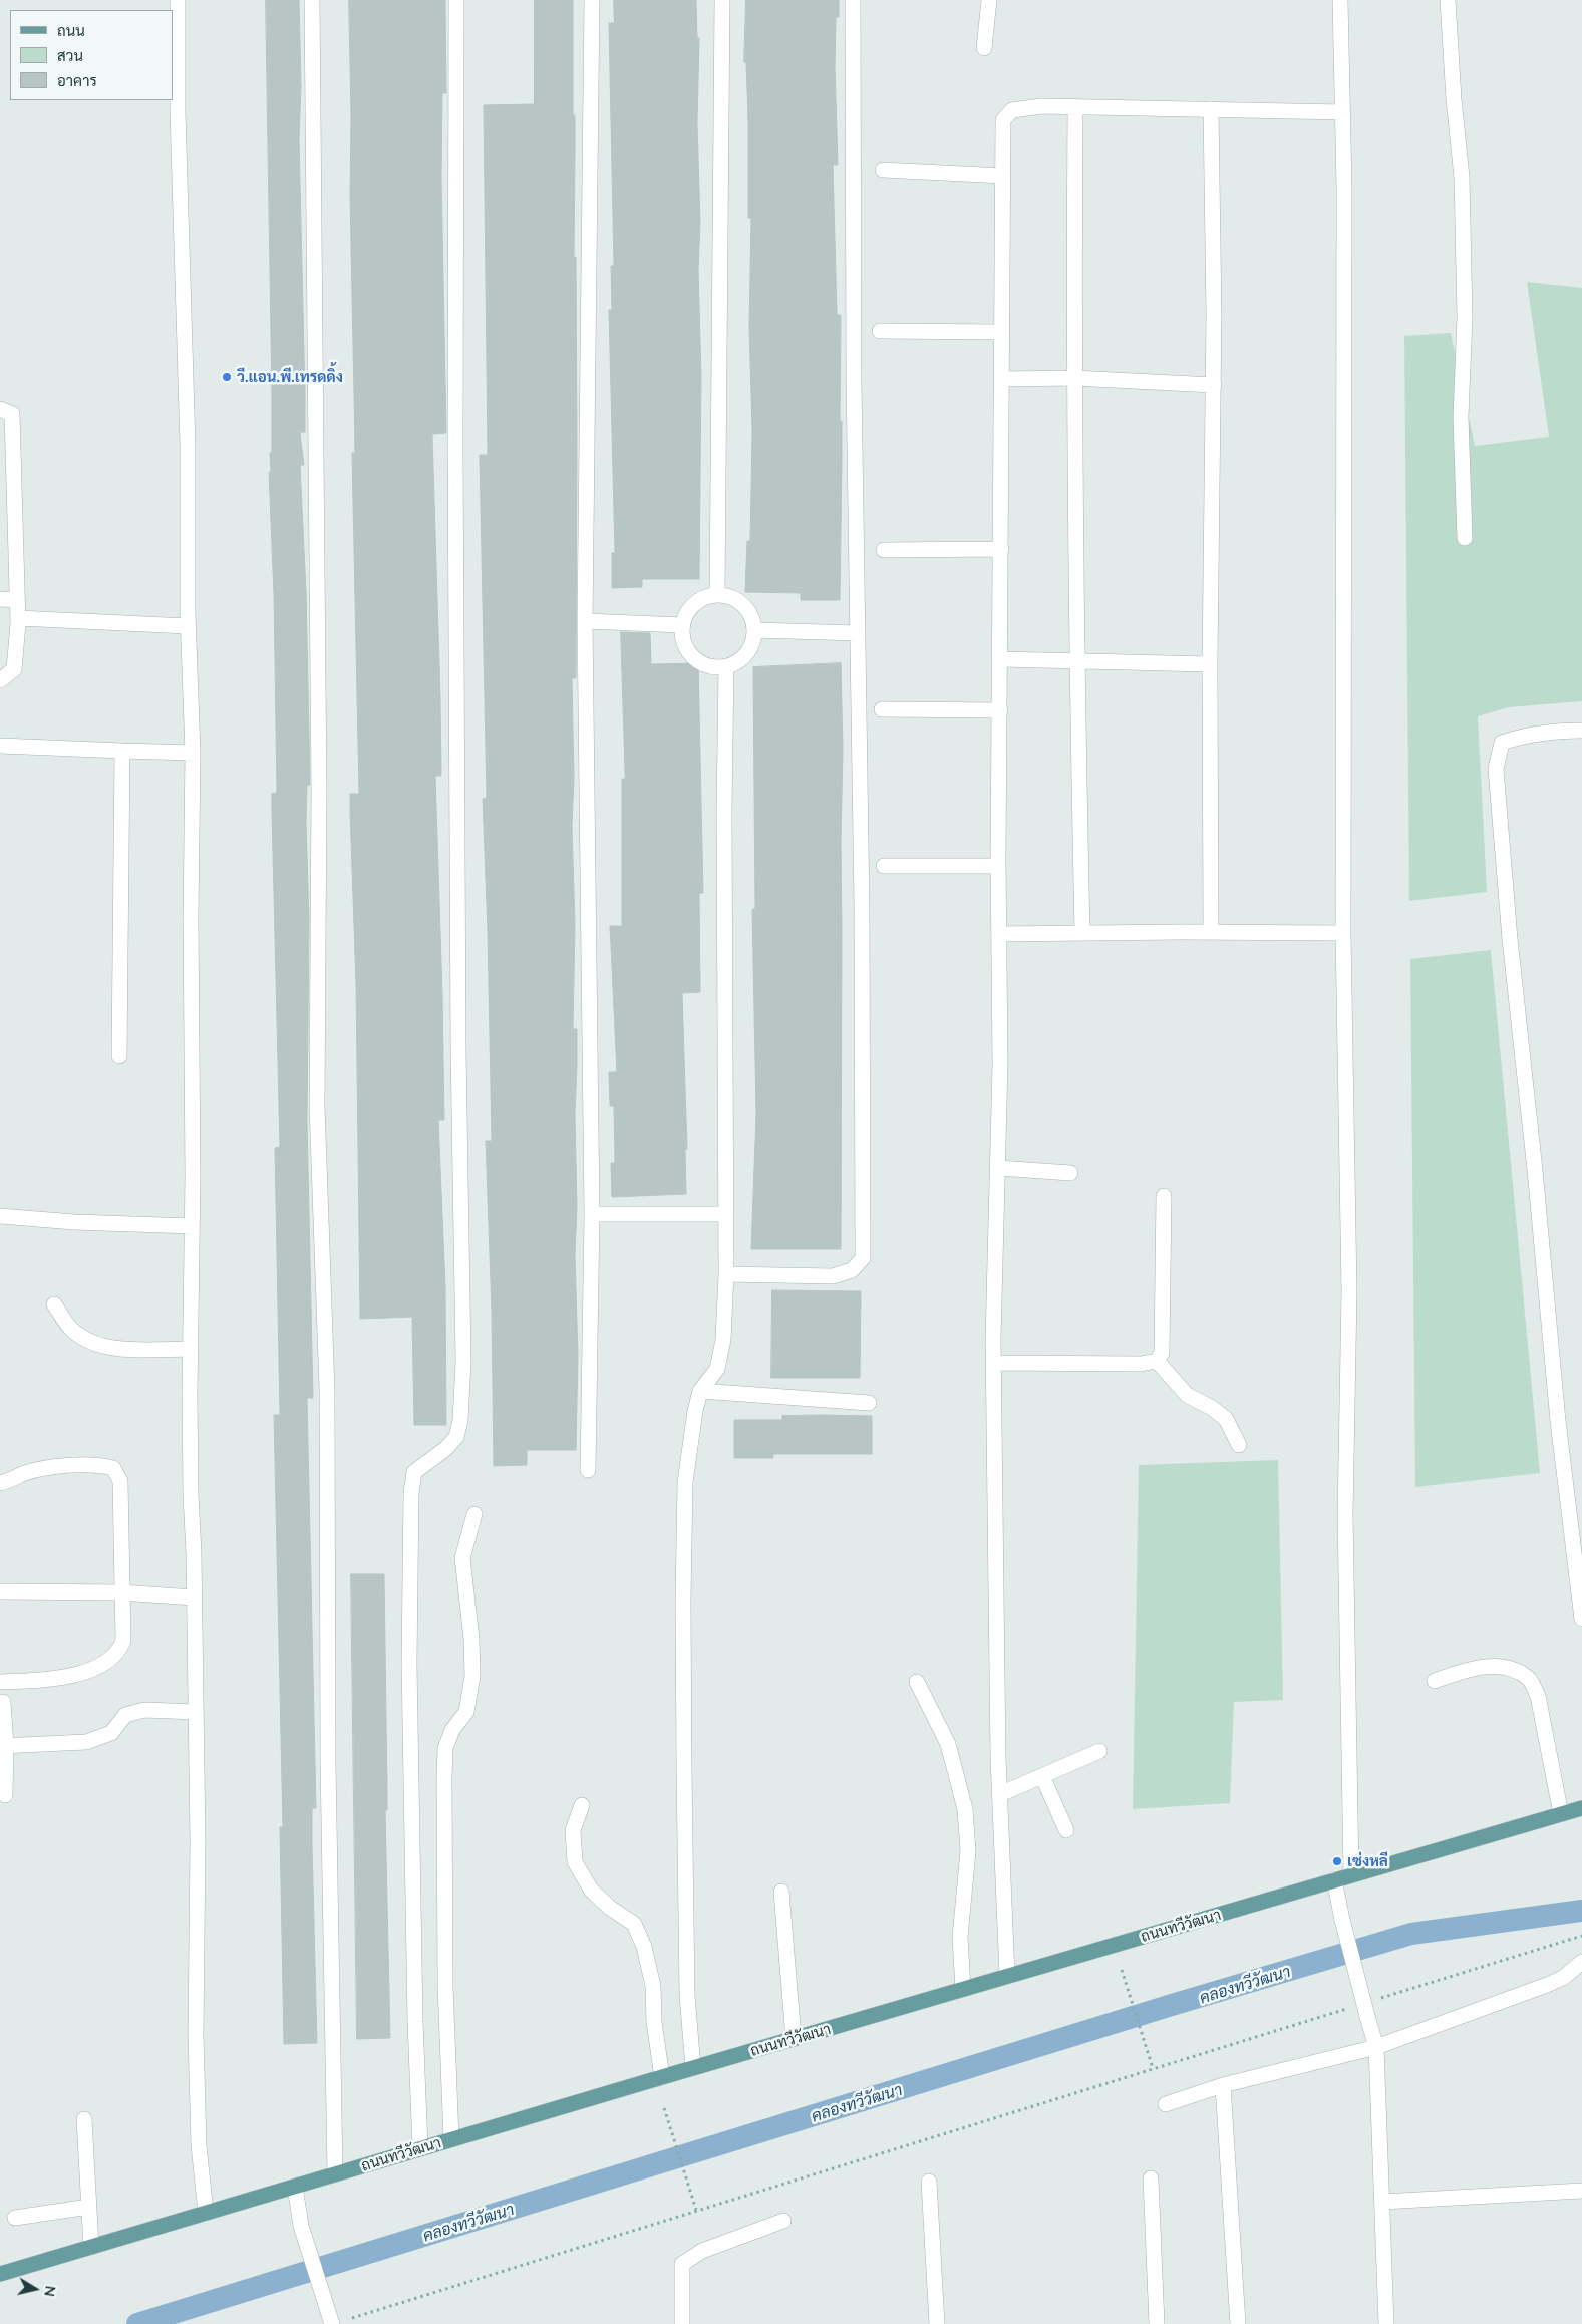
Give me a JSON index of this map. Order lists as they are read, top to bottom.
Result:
{
  "streets": {
    "main road": ["ถนนทวีวัฒนา"]
  },
  "water": ["คลองทวีวัฒนา"],
  "places": ["วี.แอน.พี.เทรดดิ้ง", "เซ่งหลี"],
  "legend": ["ถนน", "สวน", "อาคาร"],
  "north": "right"
}
